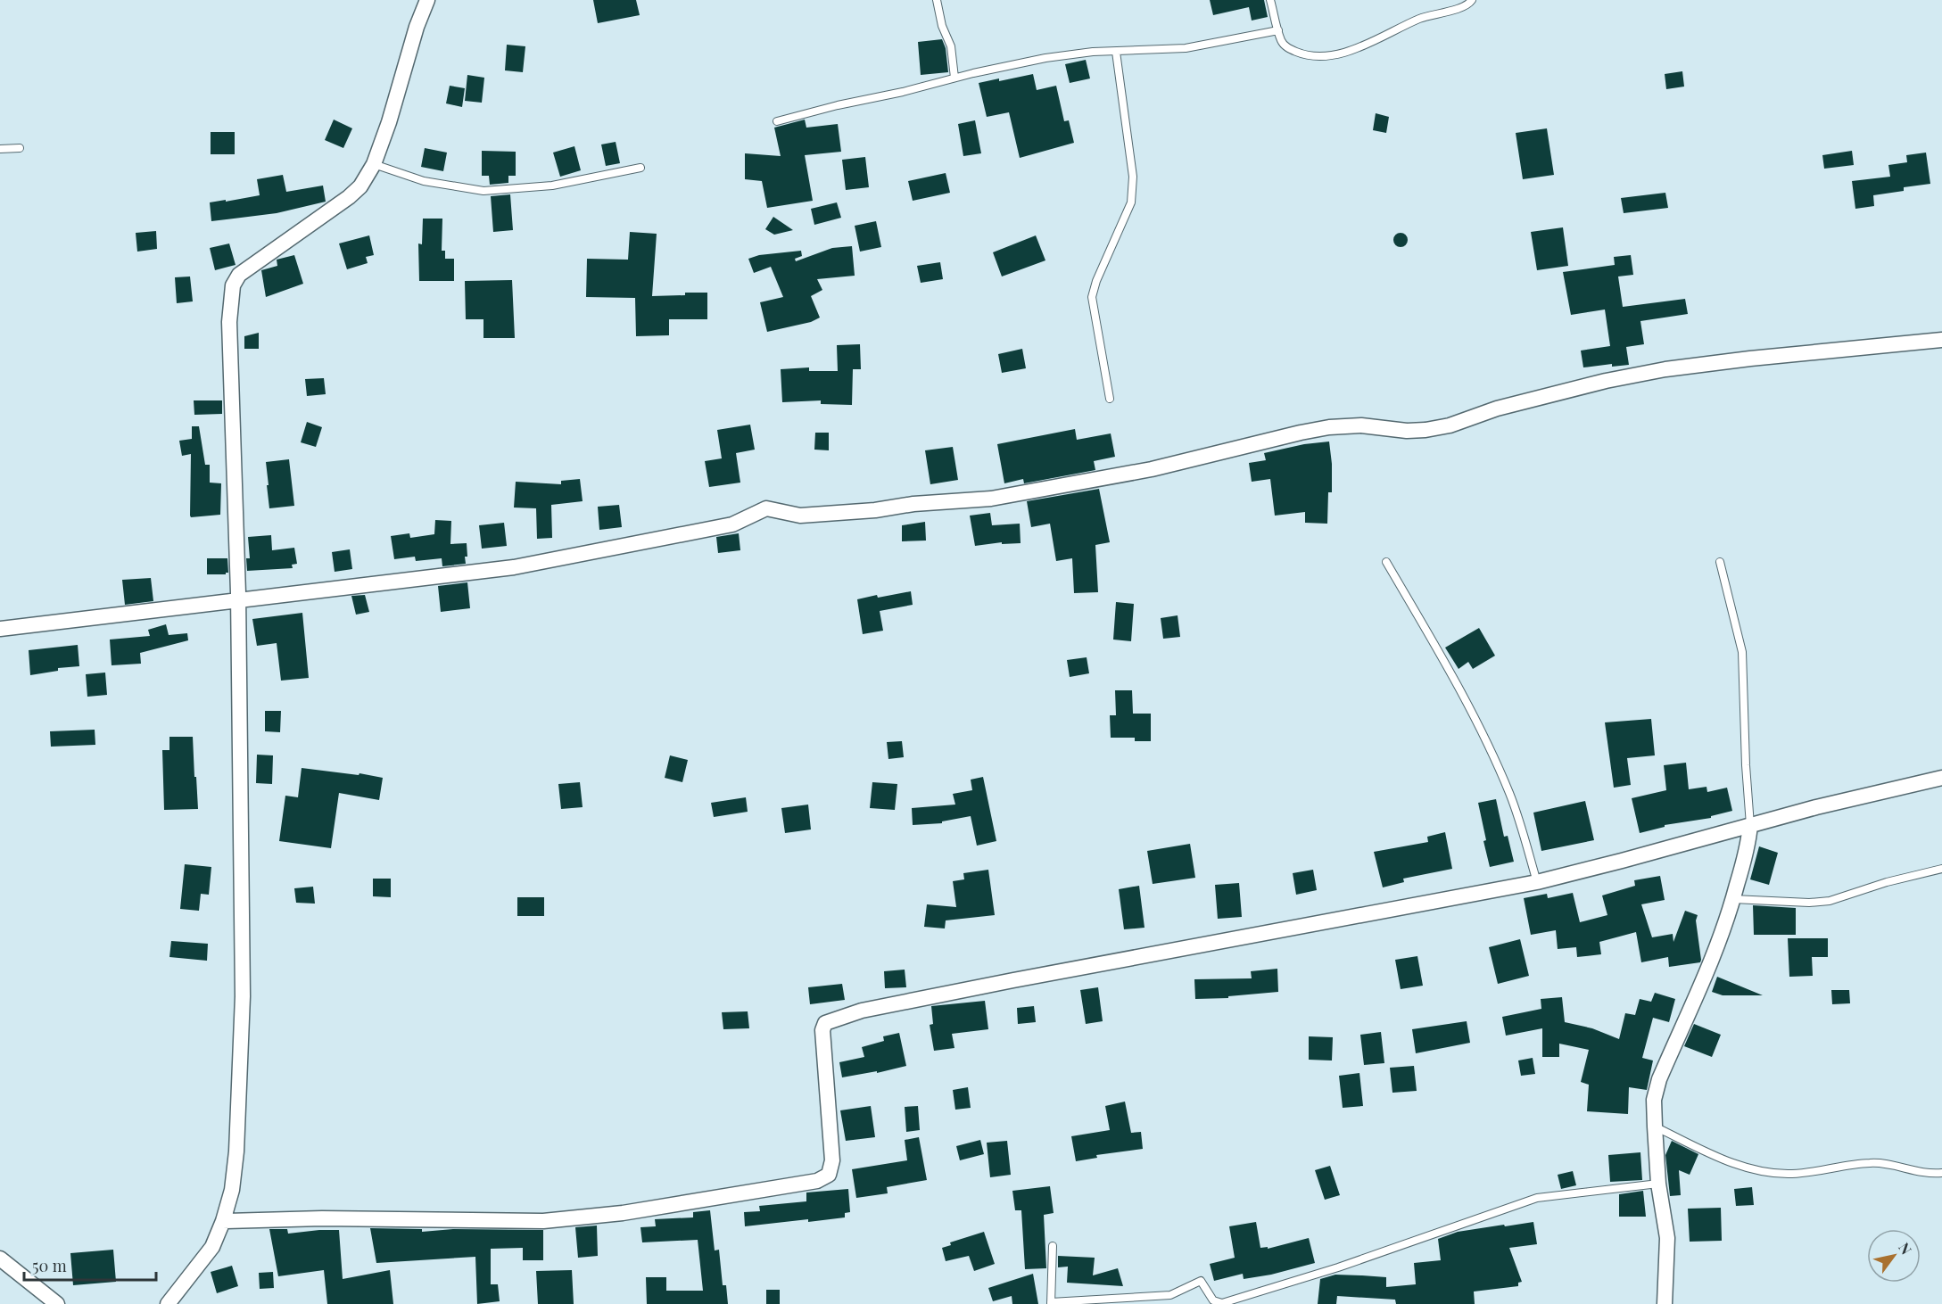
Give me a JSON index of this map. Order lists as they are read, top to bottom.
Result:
{
  "scale_bar": "50 m",
  "north": "top right"
}
